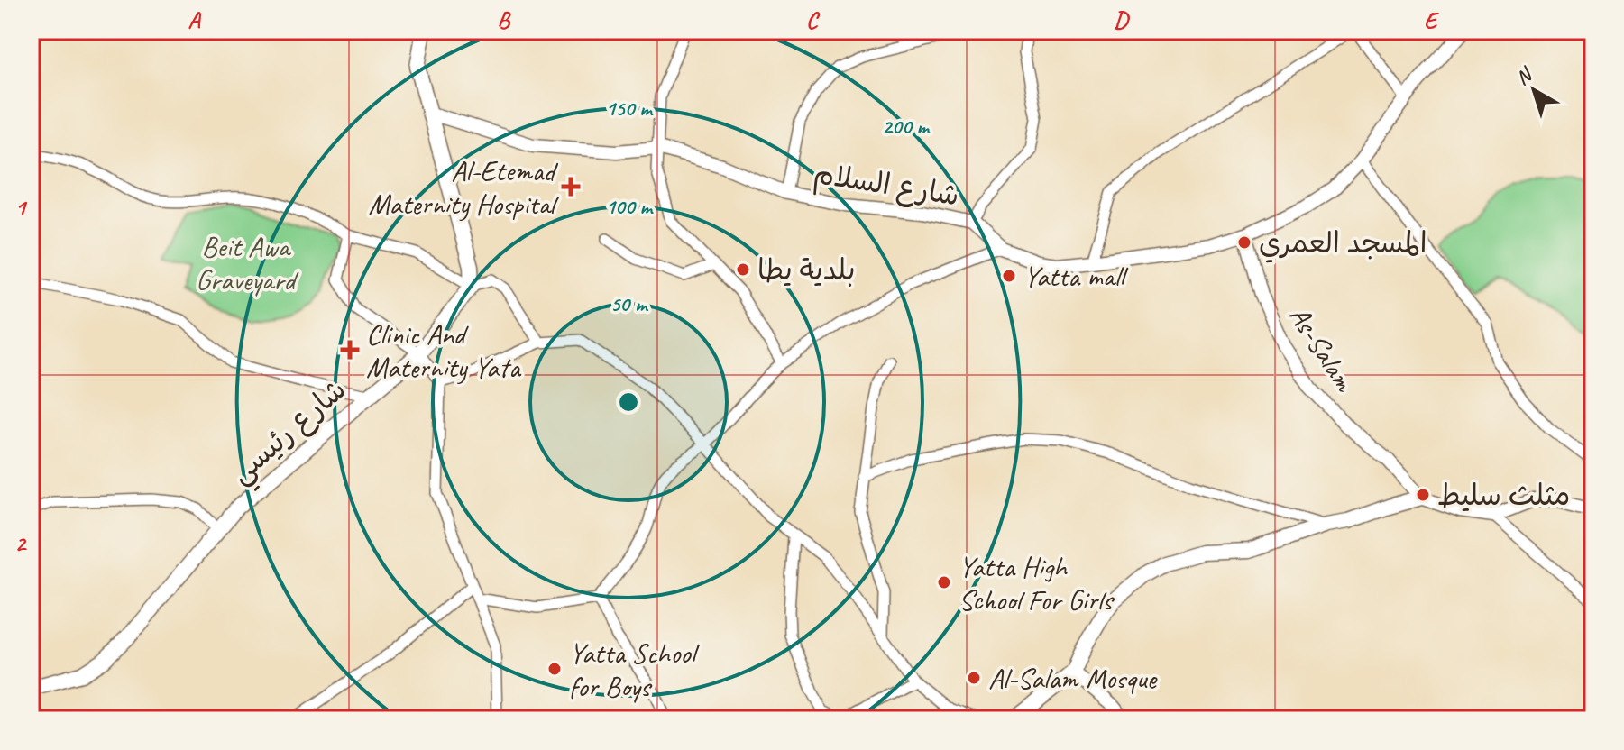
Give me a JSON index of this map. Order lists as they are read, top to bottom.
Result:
{
  "streets": {
    "main road": ["شارع رئيسي"],
    "street": ["شارع السلام", "As-Salam"]
  },
  "crossings": [
    ["شارع السلام", "As-Salam"]
  ],
  "parks": ["Beit Awa Graveyard"],
  "places": {
    "health": ["Al-Etemad Maternity Hospital", "Clinic And Maternity Yata"],
    "other": [
      "المسجد العمري",
      "بلدية يطا",
      "Yatta mall",
      "مثلث سليط",
      "Yatta High School For Girls",
      "Yatta School for Boys",
      "Al-Salam Mosque"
    ]
  },
  "north": "top left",
  "grid": {
    "columns": [
      "A",
      "B",
      "C",
      "D",
      "E"
    ],
    "rows": ["1", "2"]
  },
  "rings": [
    "150 m",
    "200 m",
    "100 m",
    "50 m"
  ]
}
